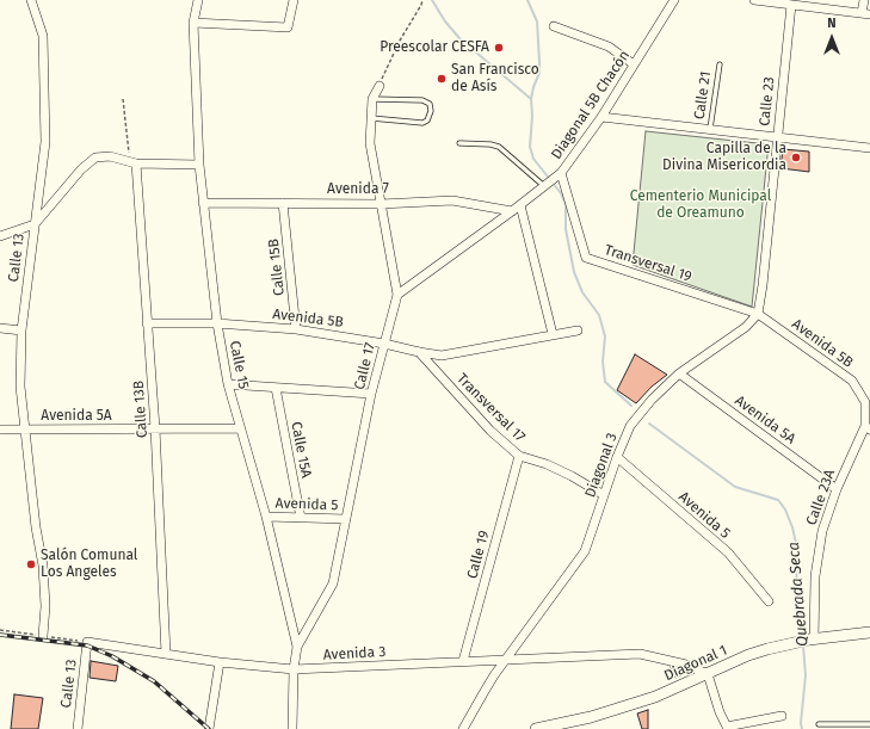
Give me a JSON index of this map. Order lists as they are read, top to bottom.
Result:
{
  "streets": {
    "main road": ["Diagonal 1"],
    "street": [
      "Calle 23",
      "Diagonal 5B Chacón",
      "Avenida 7",
      "Calle 13",
      "Transversal 19",
      "Calle 15B",
      "Avenida 5B",
      "Calle 15",
      "Calle 17",
      "Transversal 17",
      "Calle 13B",
      "Avenida 5A",
      "Calle 15A",
      "Diagonal 3",
      "Calle 23A",
      "Avenida 5",
      "Calle 19",
      "Avenida 3"
    ],
    "lane": ["Calle 21"]
  },
  "crossings": [
    ["Calle 23", "Transversal 19"],
    ["Calle 23", "Avenida 5B"],
    ["Calle 23", "Diagonal 3"],
    ["Diagonal 5B Chacón", "Avenida 7"],
    ["Diagonal 5B Chacón", "Transversal 19"],
    ["Diagonal 5B Chacón", "Calle 17"],
    ["Avenida 7", "Calle 15B"],
    ["Avenida 7", "Calle 15"],
    ["Avenida 7", "Calle 17"],
    ["Calle 13", "Avenida 5A"],
    ["Calle 13", "Avenida 3"],
    ["Transversal 19", "Avenida 5B"],
    ["Transversal 19", "Diagonal 3"],
    ["Calle 15B", "Avenida 5B"],
    ["Avenida 5B", "Calle 15"],
    ["Avenida 5B", "Calle 17"],
    ["Avenida 5B", "Transversal 17"],
    ["Avenida 5B", "Calle 13B"],
    ["Avenida 5B", "Diagonal 3"],
    ["Avenida 5B", "Calle 23A"],
    ["Calle 15", "Calle 17"],
    ["Calle 15", "Avenida 5A"],
    ["Calle 15", "Avenida 5"],
    ["Calle 15", "Avenida 3"],
    ["Calle 17", "Avenida 5"],
    ["Transversal 17", "Diagonal 3"],
    ["Transversal 17", "Calle 19"],
    ["Calle 13B", "Avenida 5A"],
    ["Calle 13B", "Avenida 3"],
    ["Avenida 5A", "Diagonal 3"],
    ["Avenida 5A", "Calle 23A"],
    ["Calle 15A", "Avenida 5"],
    ["Diagonal 3", "Avenida 5"],
    ["Diagonal 3", "Avenida 3"],
    ["Calle 23A", "Diagonal 1"],
    ["Calle 19", "Avenida 3"],
    ["Avenida 3", "Diagonal 1"]
  ],
  "water": ["Quebrada Seca"],
  "parks": ["Cementerio Municipal de Oreamuno"],
  "places": [
    "Preescolar CESFA",
    "San Francisco de Asís",
    "Capilla de la Divina Misericordia",
    "Salón Comunal Los Angeles"
  ],
  "north": "top"
}
